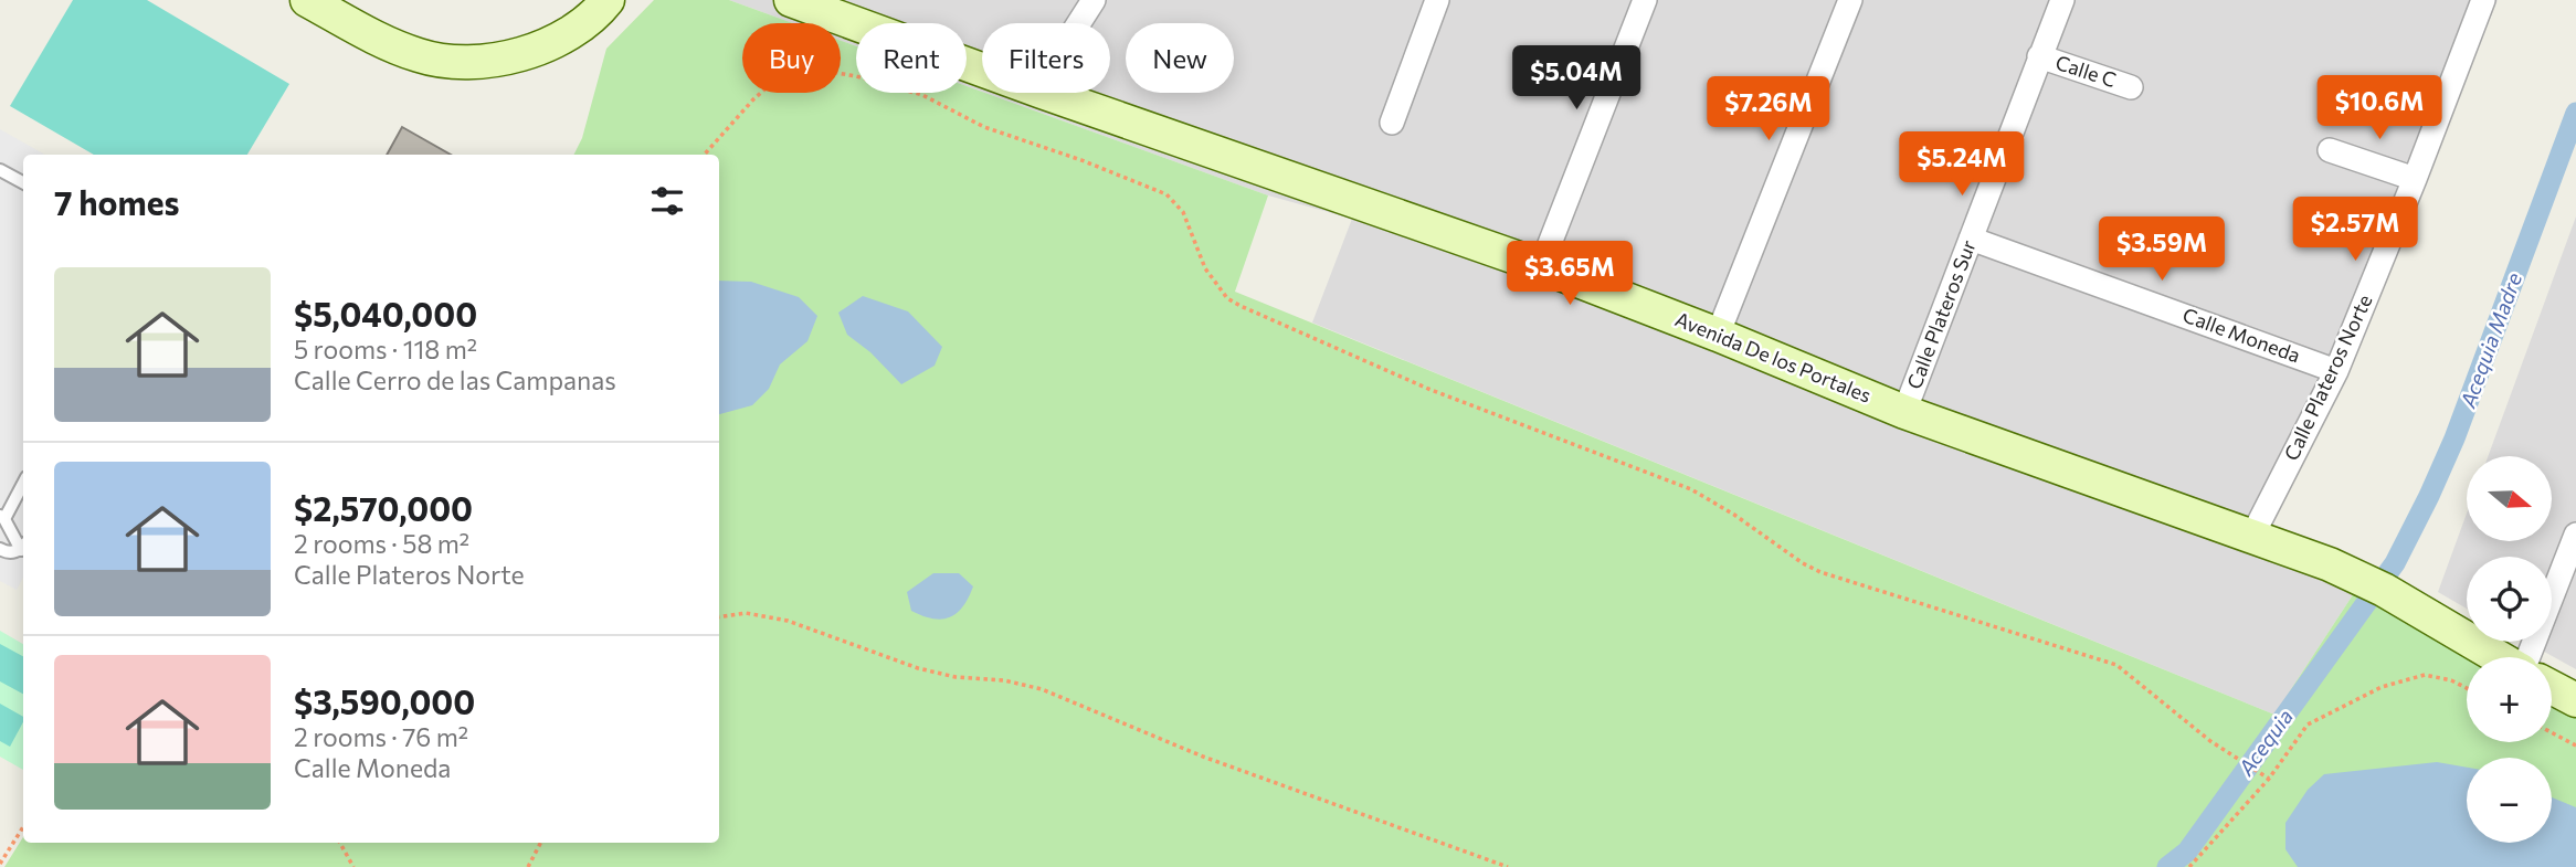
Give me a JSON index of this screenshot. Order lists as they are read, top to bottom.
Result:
{
  "streets": {
    "street": [
      "Calle C",
      "Calle Plateros Sur",
      "Calle Moneda",
      "Avenida De los Portales",
      "Calle Plateros Norte"
    ]
  },
  "crossings": [
    ["Calle C", "Calle Plateros Sur"],
    ["Calle Plateros Sur", "Calle Moneda"],
    ["Calle Plateros Sur", "Avenida De los Portales"],
    ["Calle Moneda", "Calle Plateros Norte"],
    ["Avenida De los Portales", "Calle Plateros Norte"]
  ],
  "water": ["Acequia Madre", "Acequia"],
  "north": "right",
  "page": {
    "chip": [
      "Buy",
      "Rent",
      "Filters",
      "New"
    ],
    "price": [
      "$5.04M",
      "$10.6M",
      "$7.26M",
      "$5.24M",
      "$2.57M",
      "$3.59M",
      "$3.65M"
    ],
    "heading": "7 homes",
    "list": [
      {
        "name": "$5,040,000",
        "note": "5 rooms · 118 m² · Calle Cerro de las Campanas"
      },
      {
        "name": "$2,570,000",
        "note": "2 rooms · 58 m² · Calle Plateros Norte"
      },
      {
        "name": "$3,590,000",
        "note": "2 rooms · 76 m² · Calle Moneda"
      }
    ],
    "map_buttons": ["+", "−"]
  }
}
